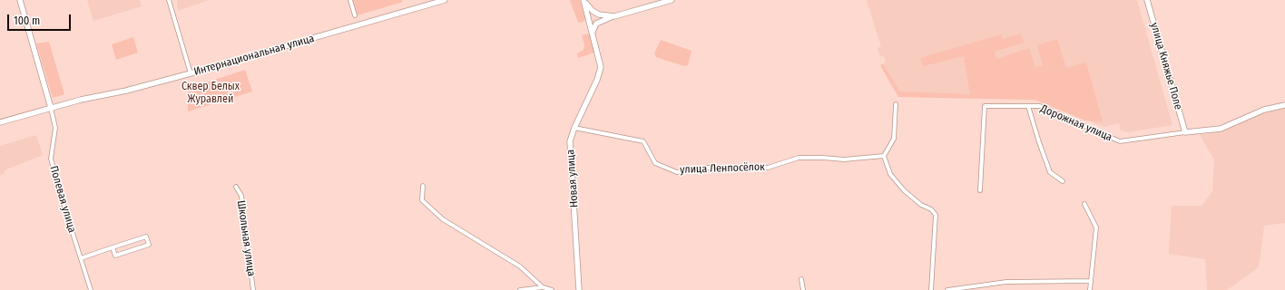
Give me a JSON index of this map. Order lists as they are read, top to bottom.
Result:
{
  "streets": {
    "street": [
      "Интернациональная улица",
      "улица Княжье Поле",
      "Дорожная улица",
      "улица Ленпосёлок",
      "Новая улица",
      "Полевая улица",
      "Школьная улица"
    ]
  },
  "crossings": [
    ["Интернациональная улица", "Полевая улица"],
    ["улица Княжье Поле", "Дорожная улица"],
    ["улица Ленпосёлок", "Новая улица"]
  ],
  "parks": ["Сквер Белых Журавлей"],
  "scale_bar": "100 m"
}
